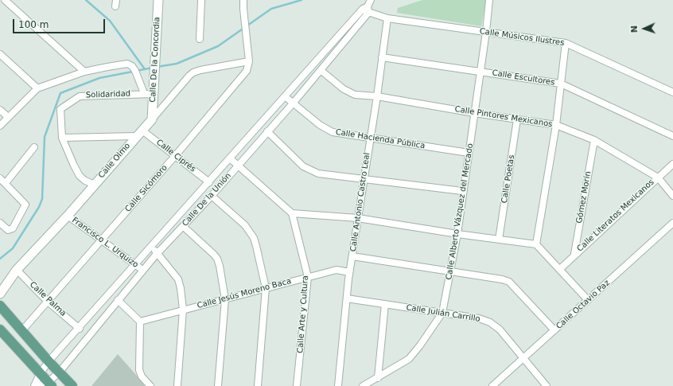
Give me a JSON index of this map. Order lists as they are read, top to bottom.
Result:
{
  "streets": {
    "street": [
      "Calle Músicos Ilustres",
      "Calle De la Concordia",
      "Calle Escultores",
      "Solidaridad",
      "Calle Pintores Mexicanos",
      "Calle Hacienda Pública",
      "Calle Ciprés",
      "Calle Olmo",
      "Calle Poetas",
      "Calle Sicómoro",
      "Gómez Morín",
      "Calle De la Unión",
      "Calle Antonio Castro Leal",
      "Calle Alberto Vázquez del Mercado",
      "Calle Literatos Mexicanos",
      "Francisco L. Urquizo",
      "Calle Jesús Moreno Baca",
      "Calle Palma",
      "Calle Octavio Paz",
      "Calle Julián Carrillo",
      "Calle Arte y Cultura"
    ]
  },
  "crossings": [
    ["Calle Músicos Ilustres", "Calle De la Unión"],
    ["Calle Músicos Ilustres", "Calle Antonio Castro Leal"],
    ["Calle Músicos Ilustres", "Calle Alberto Vázquez del Mercado"],
    ["Calle De la Concordia", "Solidaridad"],
    ["Calle De la Concordia", "Calle Olmo"],
    ["Calle Escultores", "Calle Antonio Castro Leal"],
    ["Calle Escultores", "Calle Alberto Vázquez del Mercado"],
    ["Solidaridad", "Calle Olmo"],
    ["Calle Pintores Mexicanos", "Calle Poetas"],
    ["Calle Pintores Mexicanos", "Gómez Morín"],
    ["Calle Pintores Mexicanos", "Calle De la Unión"],
    ["Calle Pintores Mexicanos", "Calle Antonio Castro Leal"],
    ["Calle Pintores Mexicanos", "Calle Alberto Vázquez del Mercado"],
    ["Calle Pintores Mexicanos", "Calle Literatos Mexicanos"],
    ["Calle Hacienda Pública", "Calle De la Unión"],
    ["Calle Hacienda Pública", "Calle Antonio Castro Leal"],
    ["Calle Hacienda Pública", "Calle Alberto Vázquez del Mercado"],
    ["Calle Ciprés", "Calle Olmo"],
    ["Calle Ciprés", "Calle Sicómoro"],
    ["Calle Ciprés", "Calle De la Unión"],
    ["Calle Olmo", "Calle Sicómoro"],
    ["Calle Olmo", "Francisco L. Urquizo"],
    ["Calle Olmo", "Calle Palma"],
    ["Calle Sicómoro", "Francisco L. Urquizo"],
    ["Calle Sicómoro", "Calle Palma"],
    ["Gómez Morín", "Calle Literatos Mexicanos"],
    ["Calle De la Unión", "Francisco L. Urquizo"],
    ["Calle De la Unión", "Calle Palma"],
    ["Calle Antonio Castro Leal", "Calle Jesús Moreno Baca"],
    ["Calle Antonio Castro Leal", "Calle Julián Carrillo"],
    ["Calle Alberto Vázquez del Mercado", "Calle Julián Carrillo"],
    ["Calle Jesús Moreno Baca", "Calle Arte y Cultura"],
    ["Calle Octavio Paz", "Calle Julián Carrillo"]
  ],
  "scale_bar": "100 m",
  "north": "left"
}
